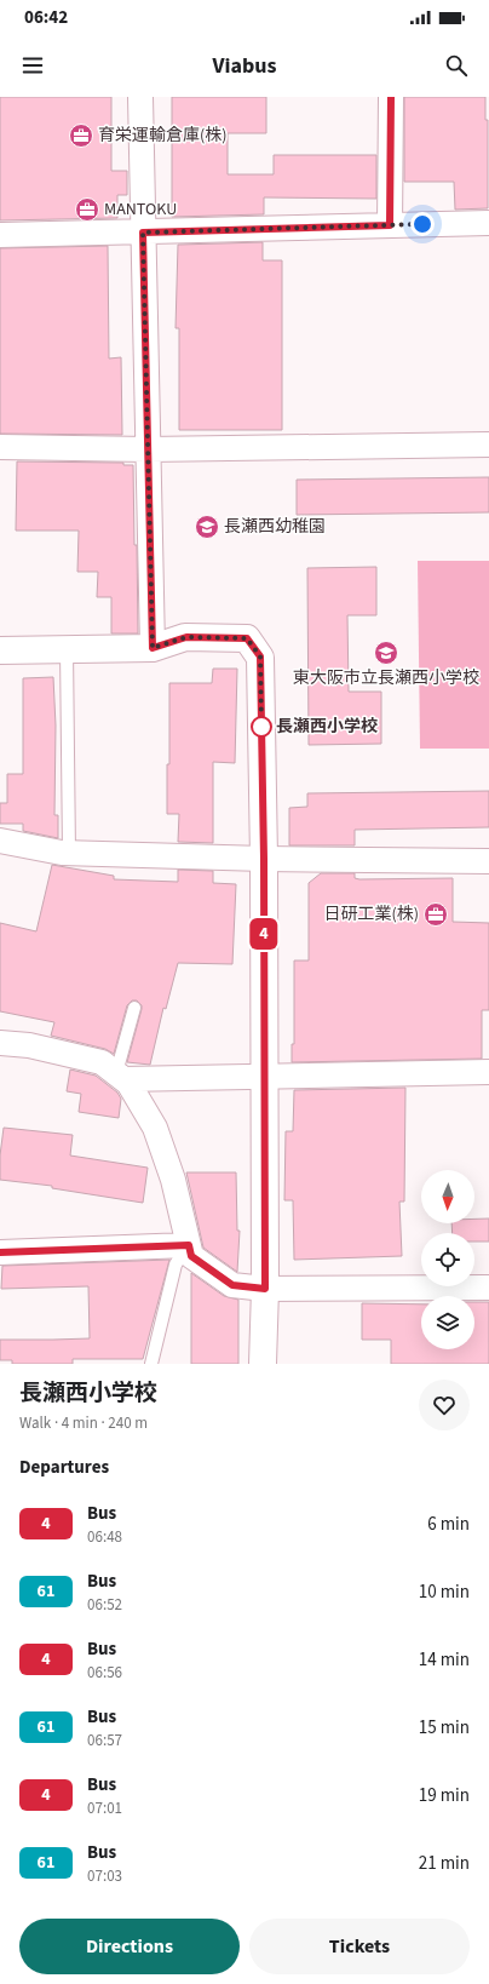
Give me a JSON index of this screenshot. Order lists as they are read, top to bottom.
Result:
{
  "places": {
    "office": ["育栄運輸倉庫(株)", "MANTOKU", "日研工業(株)"],
    "school or university": ["長瀬西幼稚園", "東大阪市立長瀬西小学校"],
    "other": ["長瀬西小学校"]
  },
  "lines": ["bus line 4"],
  "north": "bottom",
  "page": {
    "status": "06:42",
    "header": "Viabus",
    "on_map": "4",
    "heading": [
      ["長瀬西小学校", "Walk · 4 min · 240 m"],
      "Departures"
    ],
    "list": [
      {
        "mark": "4",
        "name": "Bus",
        "note": "06:48",
        "value": "6 min"
      },
      {
        "mark": "61",
        "name": "Bus",
        "note": "06:52",
        "value": "10 min"
      },
      {
        "mark": "4",
        "name": "Bus",
        "note": "06:56",
        "value": "14 min"
      },
      {
        "mark": "61",
        "name": "Bus",
        "note": "06:57",
        "value": "15 min"
      },
      {
        "mark": "4",
        "name": "Bus",
        "note": "07:01",
        "value": "19 min"
      },
      {
        "mark": "61",
        "name": "Bus",
        "note": "07:03",
        "value": "21 min"
      }
    ],
    "buttons": ["Directions", "Tickets"]
  }
}
